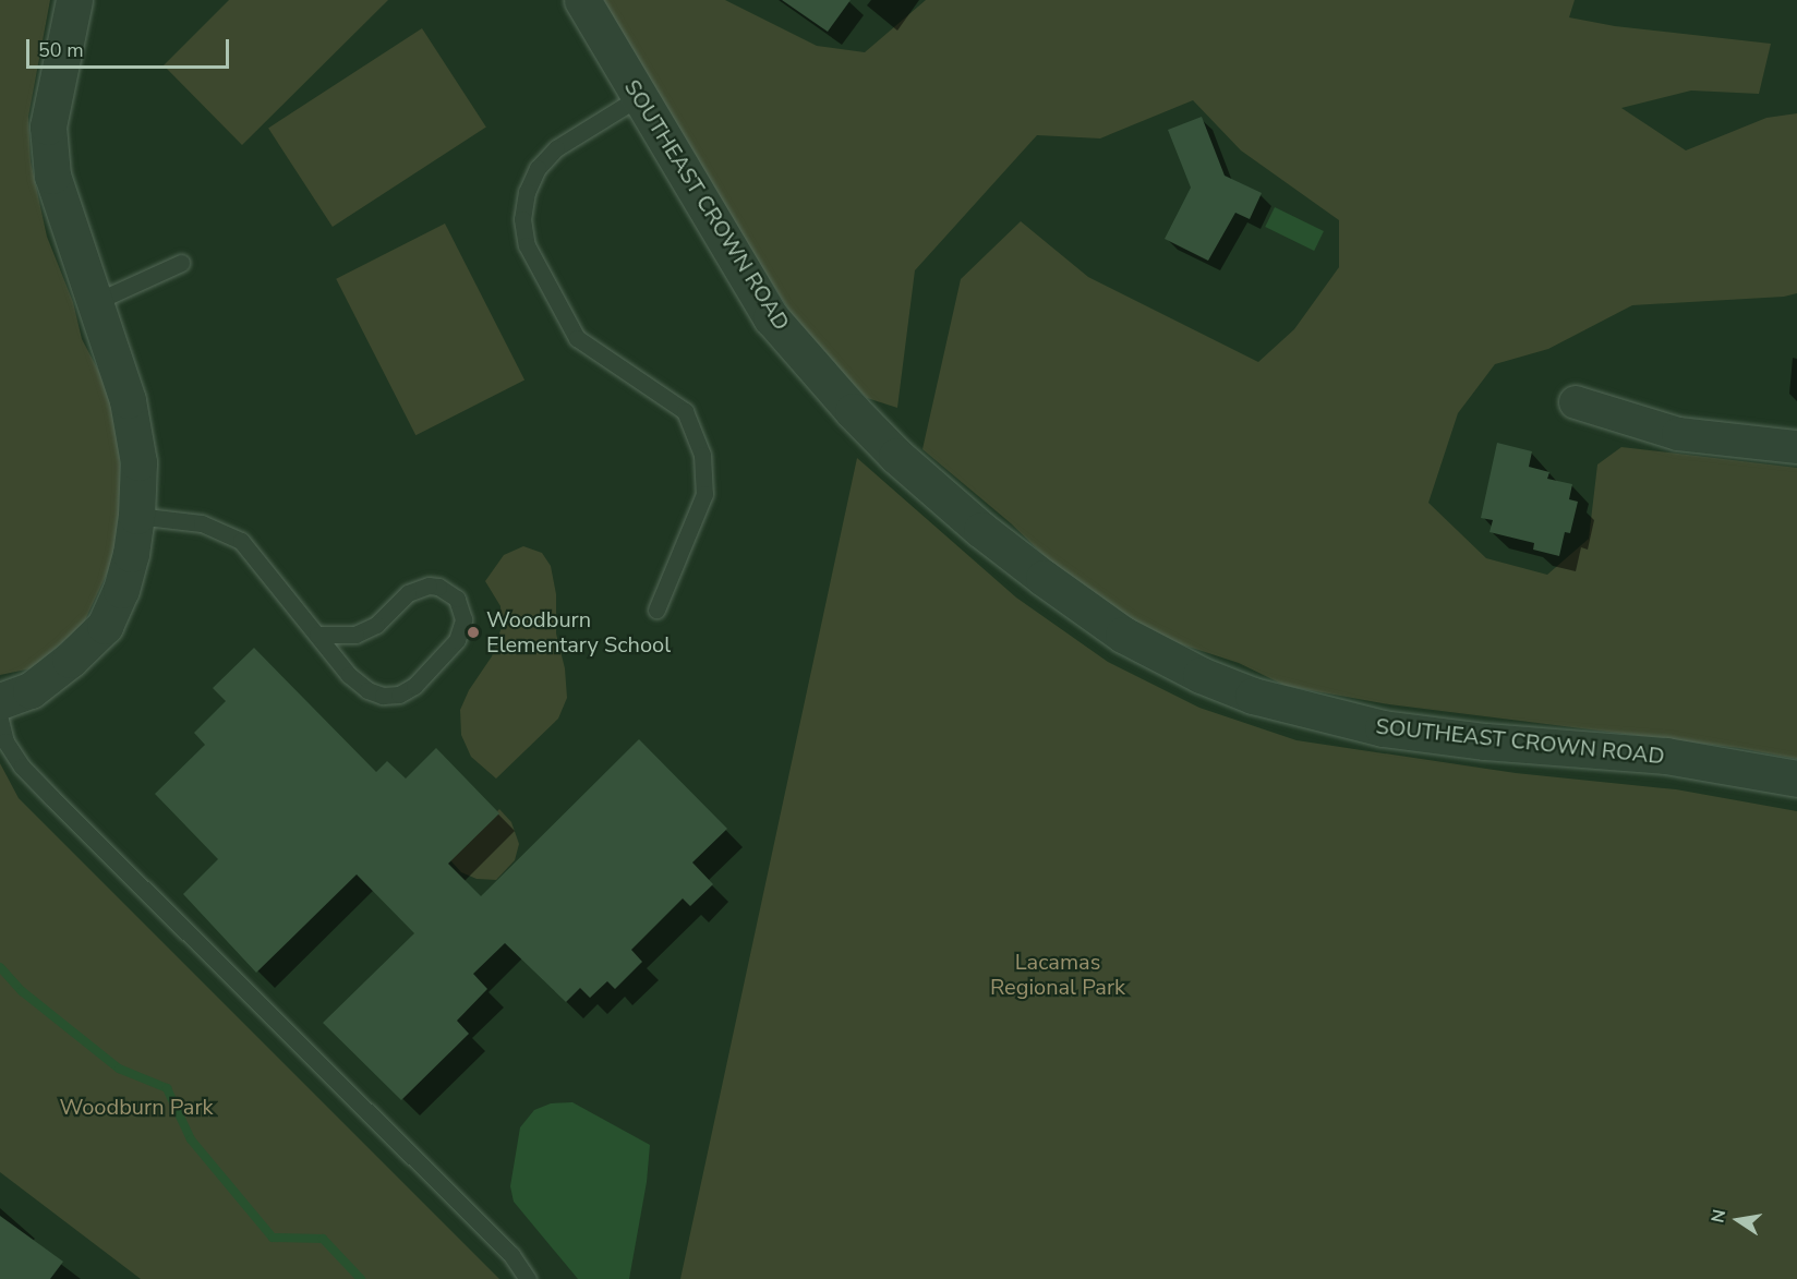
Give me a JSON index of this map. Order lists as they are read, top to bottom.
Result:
{
  "streets": {
    "street": ["SOUTHEAST CROWN ROAD"]
  },
  "parks": ["Lacamas Regional Park", "Woodburn Park"],
  "places": ["Woodburn Elementary School"],
  "scale_bar": "50 m",
  "north": "left"
}
